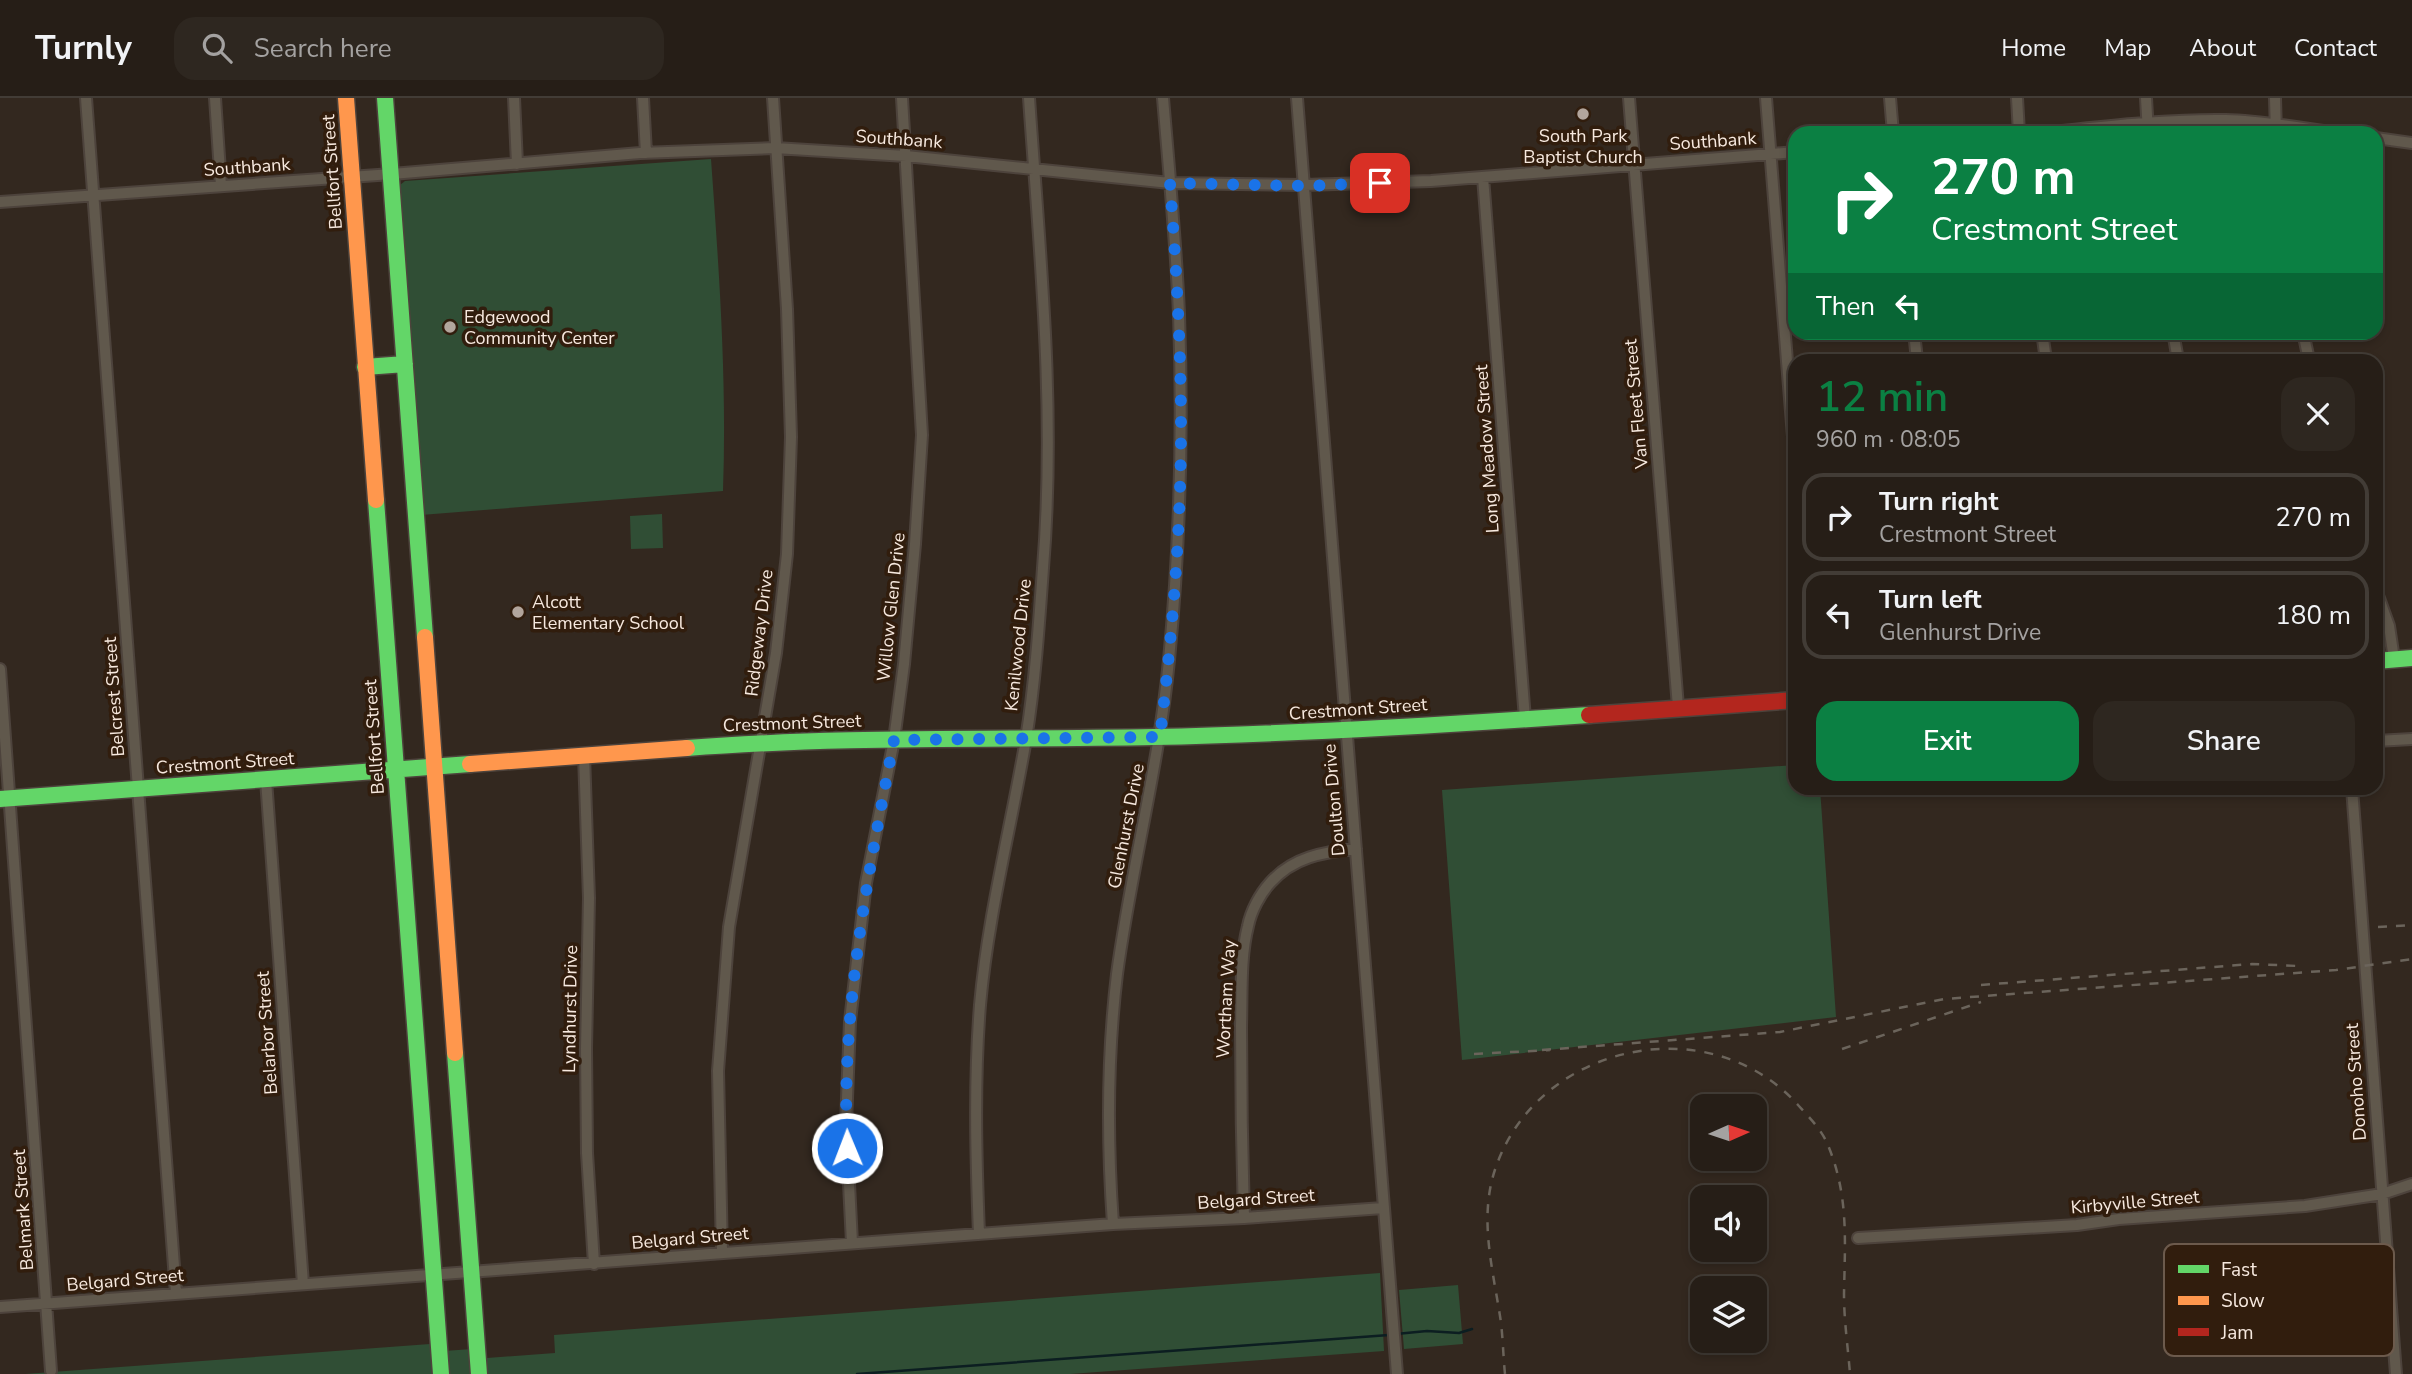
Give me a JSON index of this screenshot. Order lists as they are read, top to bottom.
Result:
{
  "streets": {
    "main road": ["Bellfort Street", "Crestmont Street"],
    "street": [
      "Southbank",
      "Van Fleet Street",
      "Long Meadow Street",
      "Willow Glen Drive",
      "Ridgeway Drive",
      "Kenilwood Drive",
      "Belcrest Street",
      "Doulton Drive",
      "Glenhurst Drive",
      "Wortham Way",
      "Lyndhurst Drive",
      "Belarbor Street",
      "Donoho Street",
      "Belgard Street",
      "Kirbyville Street",
      "Belmark Street"
    ]
  },
  "crossings": [
    ["Southbank", "Bellfort Street"],
    ["Southbank", "Van Fleet Street"],
    ["Southbank", "Long Meadow Street"],
    ["Southbank", "Willow Glen Drive"],
    ["Southbank", "Ridgeway Drive"],
    ["Southbank", "Kenilwood Drive"],
    ["Southbank", "Belcrest Street"],
    ["Southbank", "Doulton Drive"],
    ["Southbank", "Glenhurst Drive"],
    ["Bellfort Street", "Crestmont Street"],
    ["Bellfort Street", "Belgard Street"],
    ["Van Fleet Street", "Crestmont Street"],
    ["Long Meadow Street", "Crestmont Street"],
    ["Willow Glen Drive", "Crestmont Street"],
    ["Willow Glen Drive", "Belgard Street"],
    ["Ridgeway Drive", "Crestmont Street"],
    ["Ridgeway Drive", "Belgard Street"],
    ["Kenilwood Drive", "Crestmont Street"],
    ["Kenilwood Drive", "Belgard Street"],
    ["Belcrest Street", "Crestmont Street"],
    ["Belcrest Street", "Belgard Street"],
    ["Crestmont Street", "Doulton Drive"],
    ["Crestmont Street", "Glenhurst Drive"],
    ["Crestmont Street", "Lyndhurst Drive"],
    ["Crestmont Street", "Belarbor Street"],
    ["Crestmont Street", "Belmark Street"],
    ["Doulton Drive", "Wortham Way"],
    ["Doulton Drive", "Belgard Street"],
    ["Glenhurst Drive", "Belgard Street"],
    ["Wortham Way", "Belgard Street"],
    ["Lyndhurst Drive", "Belgard Street"],
    ["Belarbor Street", "Belgard Street"],
    ["Donoho Street", "Kirbyville Street"],
    ["Belgard Street", "Belmark Street"]
  ],
  "places": ["South Park Baptist Church", "Edgewood Community Center", "Alcott Elementary School"],
  "legend": ["Fast", "Slow", "Jam"],
  "north": "right",
  "page": {
    "header": "Turnly",
    "search": "Search here",
    "nav": [
      "Home",
      "Map",
      "About",
      "Contact"
    ],
    "turn": ["270 m", "Crestmont Street"],
    "then": "Then",
    "heading": ["12 min", "960 m · 08:05"],
    "list": [
      {
        "name": "Turn right",
        "note": "Crestmont Street",
        "value": "270 m"
      },
      {
        "name": "Turn left",
        "note": "Glenhurst Drive",
        "value": "180 m"
      }
    ],
    "buttons": ["Exit", "Share"]
  }
}
